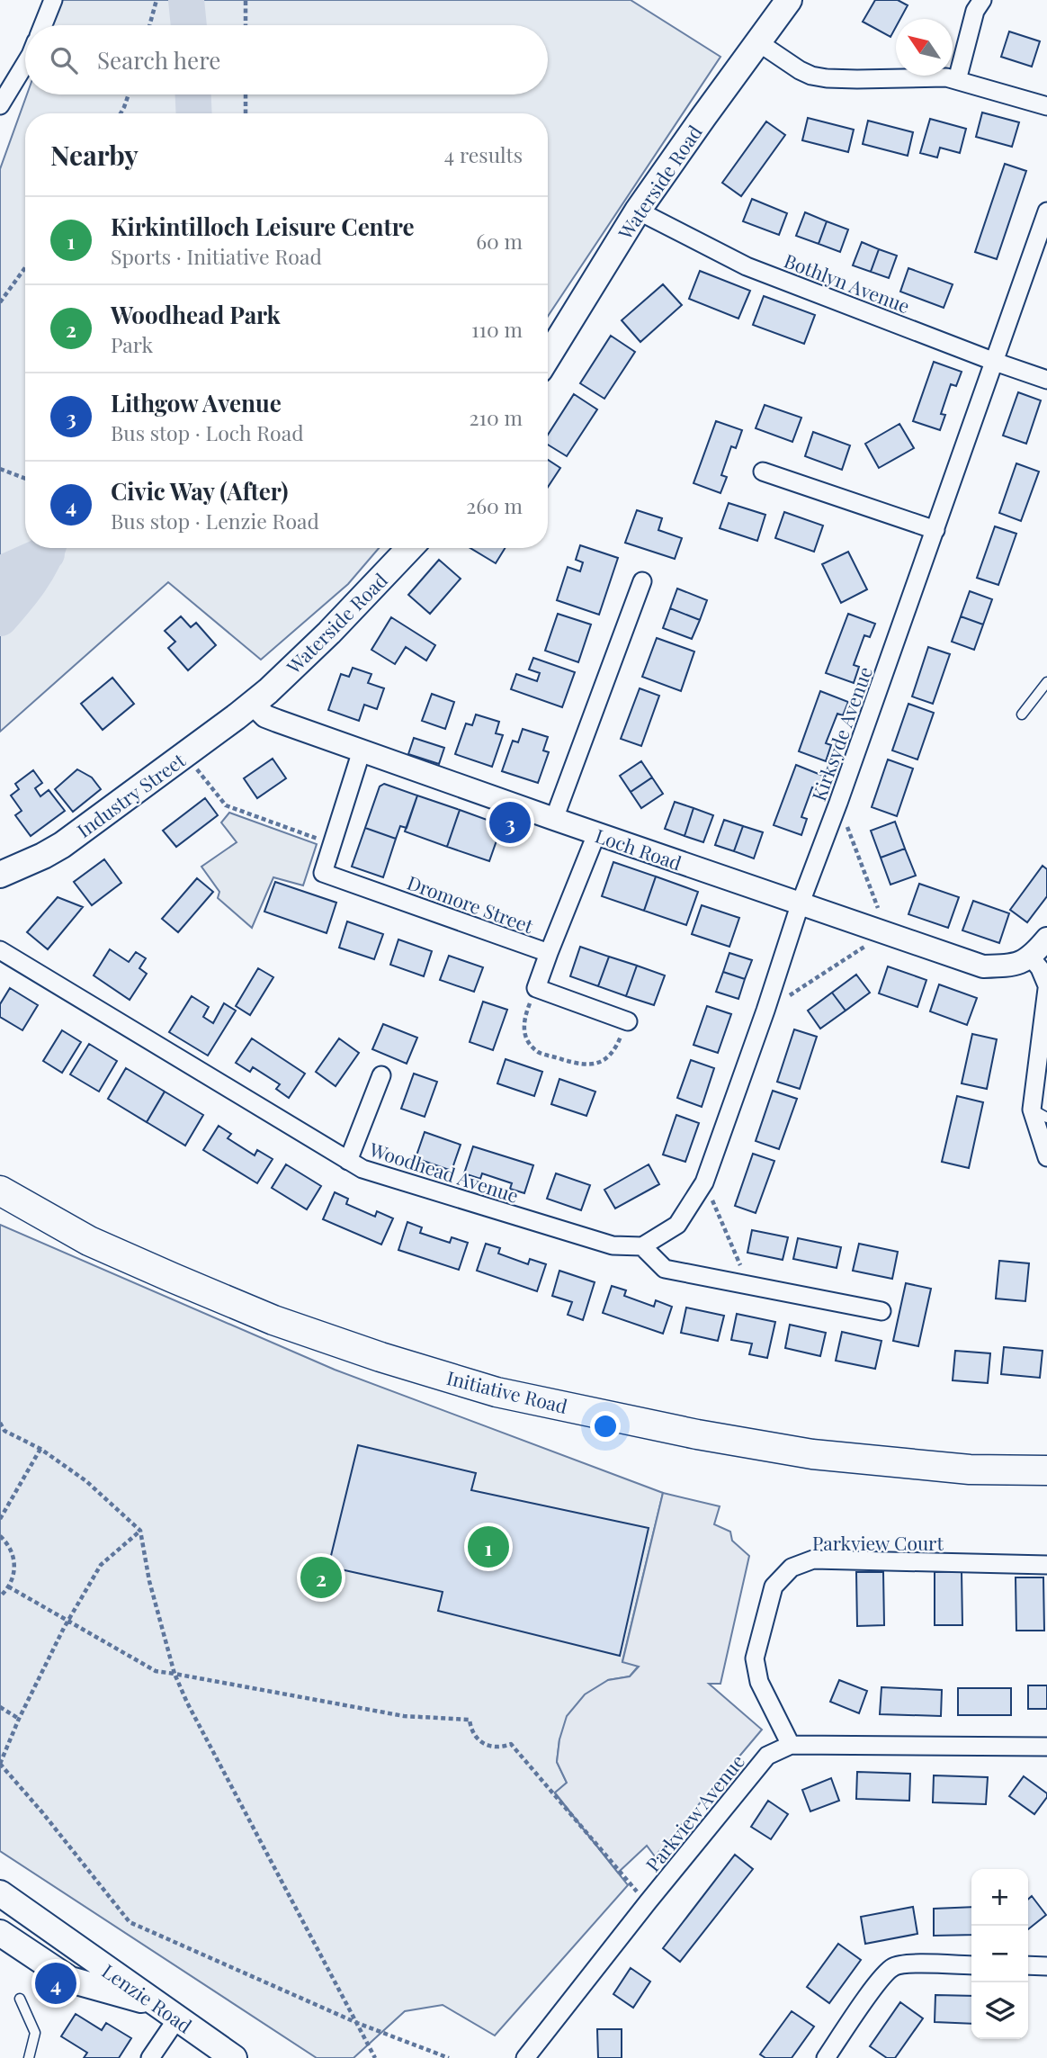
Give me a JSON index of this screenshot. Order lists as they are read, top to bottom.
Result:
{
  "streets": {
    "main road": [
      "Waterside Road",
      "Industry Street",
      "Initiative Road",
      "Lenzie Road"
    ],
    "street": [
      "Bothlyn Avenue",
      "Kirksyde Avenue",
      "Loch Road",
      "Dromore Street",
      "Woodhead Avenue",
      "Parkview Court",
      "Parkview Avenue"
    ]
  },
  "crossings": [
    ["Waterside Road", "Bothlyn Avenue"],
    ["Waterside Road", "Industry Street"],
    ["Waterside Road", "Loch Road"],
    ["Bothlyn Avenue", "Kirksyde Avenue"],
    ["Kirksyde Avenue", "Loch Road"],
    ["Kirksyde Avenue", "Woodhead Avenue"],
    ["Industry Street", "Loch Road"],
    ["Parkview Court", "Parkview Avenue"]
  ],
  "north": "top left",
  "page": {
    "search": "Search here",
    "heading": ["Nearby", "4 results"],
    "list": [
      {
        "mark": "1",
        "name": "Kirkintilloch Leisure Centre",
        "note": "Sports · Initiative Road",
        "value": "60 m"
      },
      {
        "mark": "2",
        "name": "Woodhead Park",
        "note": "Park",
        "value": "110 m"
      },
      {
        "mark": "3",
        "name": "Lithgow Avenue",
        "note": "Bus stop · Loch Road",
        "value": "210 m"
      },
      {
        "mark": "4",
        "name": "Civic Way (After)",
        "note": "Bus stop · Lenzie Road",
        "value": "260 m"
      }
    ],
    "pins": [
      "3",
      "1",
      "2",
      "4"
    ],
    "map_buttons": ["+", "−"]
  }
}
